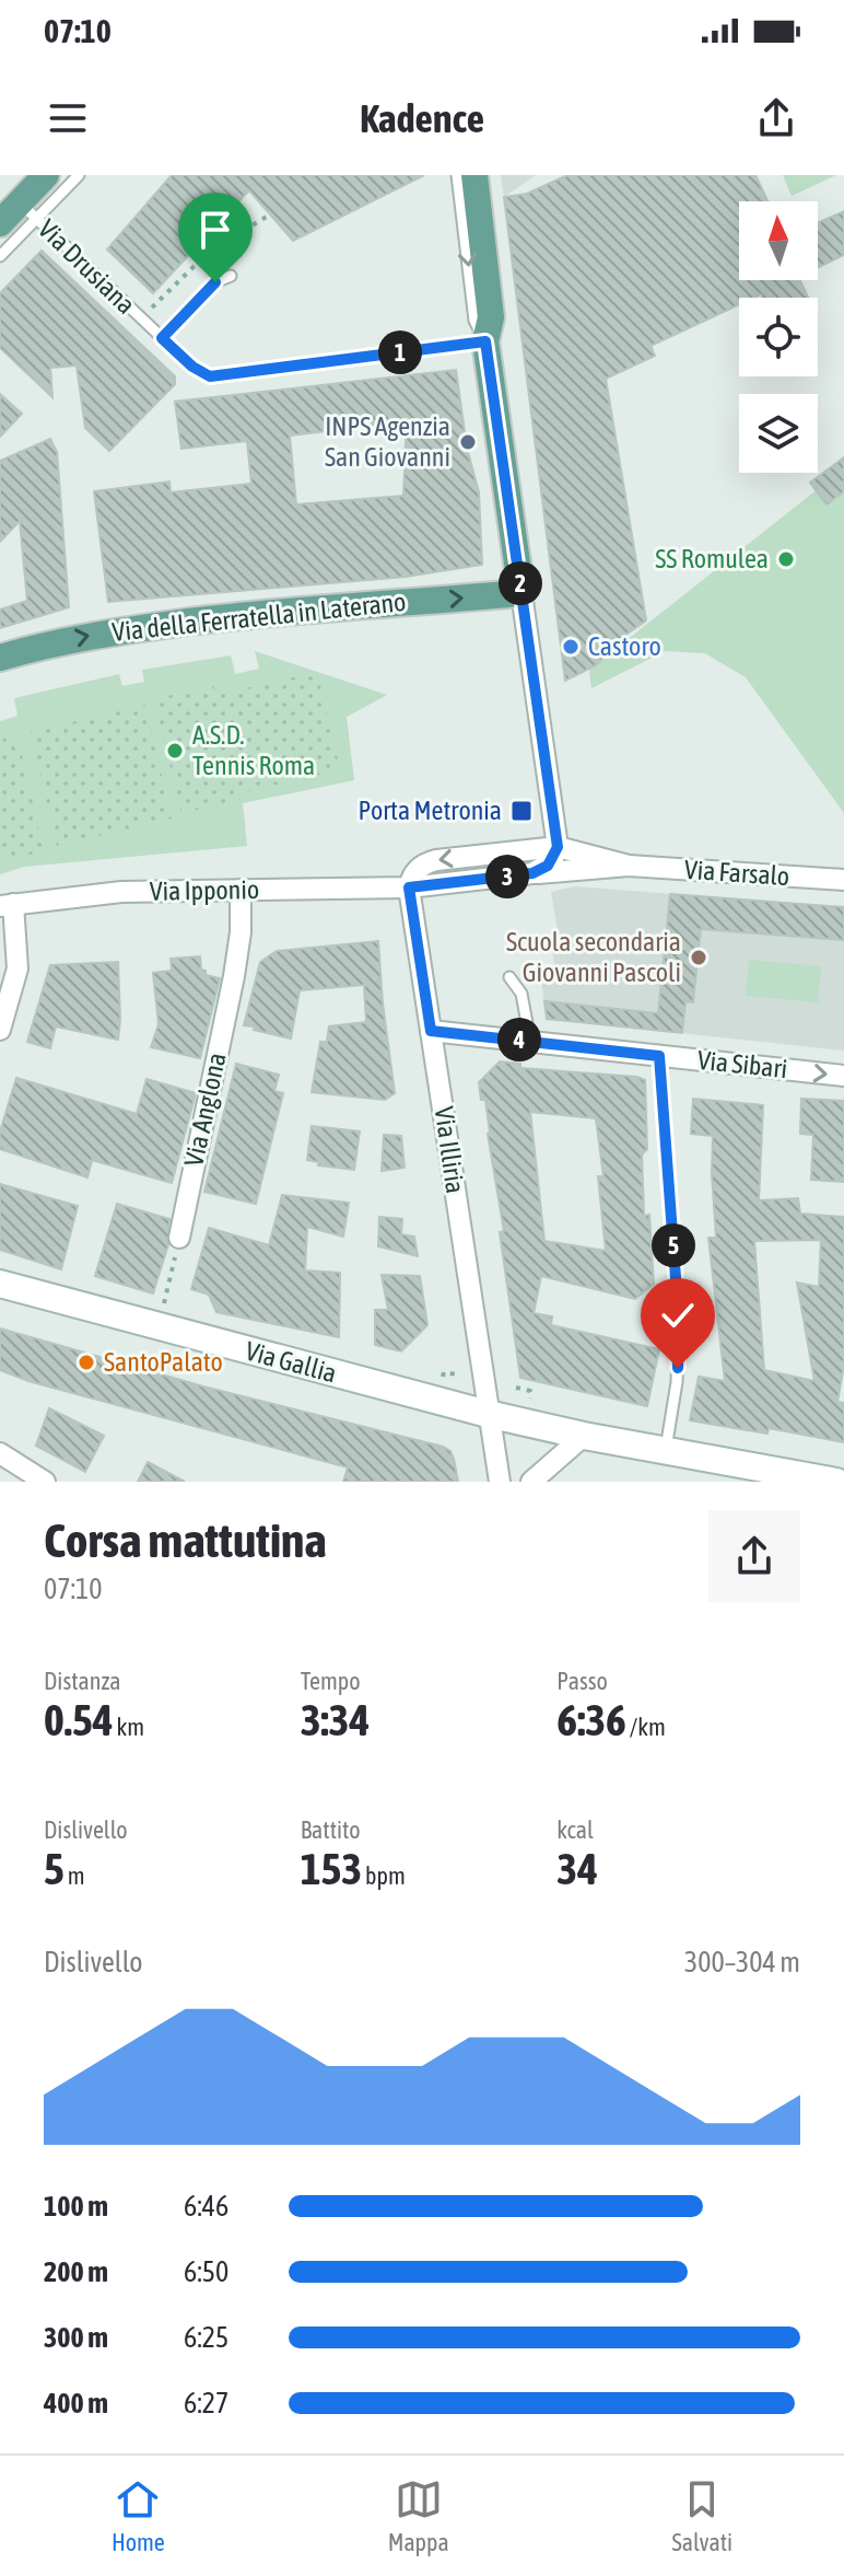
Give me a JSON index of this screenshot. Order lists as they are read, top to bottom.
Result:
{
  "streets": {
    "main road": ["Via della Ferratella in Laterano", "Via Gallia"],
    "street": [
      "Via Farsalo",
      "Via Ipponio",
      "Via Sibari",
      "Via Anglona",
      "Via Illiria"
    ],
    "lane": ["Via Drusiana"]
  },
  "crossings": [
    ["Via Farsalo", "Via Ipponio"],
    ["Via Ipponio", "Via Anglona"],
    ["Via Ipponio", "Via Illiria"],
    ["Via Sibari", "Via Illiria"],
    ["Via Illiria", "Via Gallia"]
  ],
  "one_way": ["Via della Ferratella in Laterano", "Via Sibari"],
  "places": {
    "other": [
      "INPS Agenzia San Giovanni",
      "SS Romulea",
      "Castoro",
      "A.S.D. Tennis Roma",
      "Scuola secondaria Giovanni Pascoli",
      "SantoPalato"
    ],
    "transit": ["Porta Metronia"]
  },
  "north": "top",
  "page": {
    "status": "07:10",
    "header": "Kadence",
    "pins": [
      "1",
      "2",
      "3",
      "4",
      "5"
    ],
    "heading": ["Corsa mattutina", "07:10"],
    "stats": [
      ["Distanza", "0.54 km"],
      ["Tempo", "3:34"],
      ["Passo", "6:36 /km"],
      ["Dislivello", "5 m"],
      ["Battito", "153 bpm"],
      ["kcal", "34"]
    ],
    "chart": ["Dislivello", "300–304 m"],
    "list": [
      {
        "name": "100 m",
        "note": "6:46"
      },
      {
        "name": "200 m",
        "note": "6:50"
      },
      {
        "name": "300 m",
        "note": "6:25"
      },
      {
        "name": "400 m",
        "note": "6:27"
      }
    ],
    "tabs": ["Home", "Mappa", "Salvati"]
  }
}
